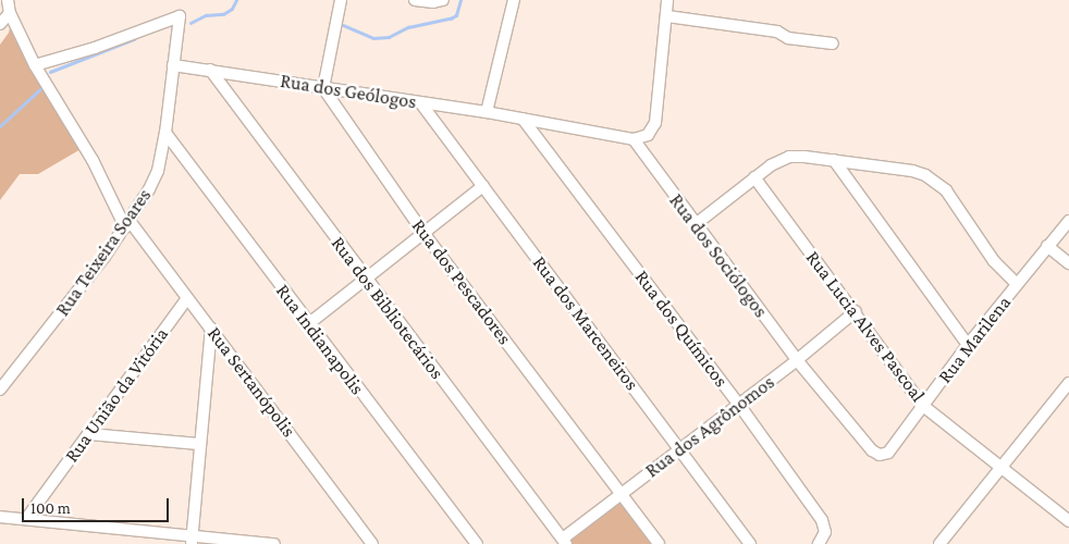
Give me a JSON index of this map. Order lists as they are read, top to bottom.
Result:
{
  "streets": {
    "street": [
      "Rua dos Geólogos",
      "Rua Teixeira Soares",
      "Rua dos Sociólogos",
      "Rua dos Pescadores",
      "Rua dos Bibliotecários",
      "Rua dos Marceneiros",
      "Rua Lucia Alves Pascoal",
      "Rua dos Químicos",
      "Rua Indianapolis",
      "Rua Marilena",
      "Rua Sertanópolis",
      "Rua União da Vitória",
      "Rua dos Agrônomos"
    ]
  },
  "crossings": [
    ["Rua dos Geólogos", "Rua Teixeira Soares"],
    ["Rua dos Geólogos", "Rua dos Pescadores"],
    ["Rua dos Geólogos", "Rua dos Bibliotecários"],
    ["Rua dos Geólogos", "Rua dos Marceneiros"],
    ["Rua dos Geólogos", "Rua dos Químicos"],
    ["Rua Teixeira Soares", "Rua Indianapolis"],
    ["Rua Teixeira Soares", "Rua Sertanópolis"],
    ["Rua dos Sociólogos", "Rua Marilena"],
    ["Rua dos Sociólogos", "Rua dos Agrônomos"],
    ["Rua dos Pescadores", "Rua dos Agrônomos"],
    ["Rua dos Bibliotecários", "Rua dos Agrônomos"],
    ["Rua dos Marceneiros", "Rua dos Agrônomos"],
    ["Rua Lucia Alves Pascoal", "Rua Marilena"],
    ["Rua Lucia Alves Pascoal", "Rua dos Agrônomos"],
    ["Rua dos Químicos", "Rua dos Agrônomos"],
    ["Rua Sertanópolis", "Rua União da Vitória"]
  ],
  "scale_bar": "100 m"
}
